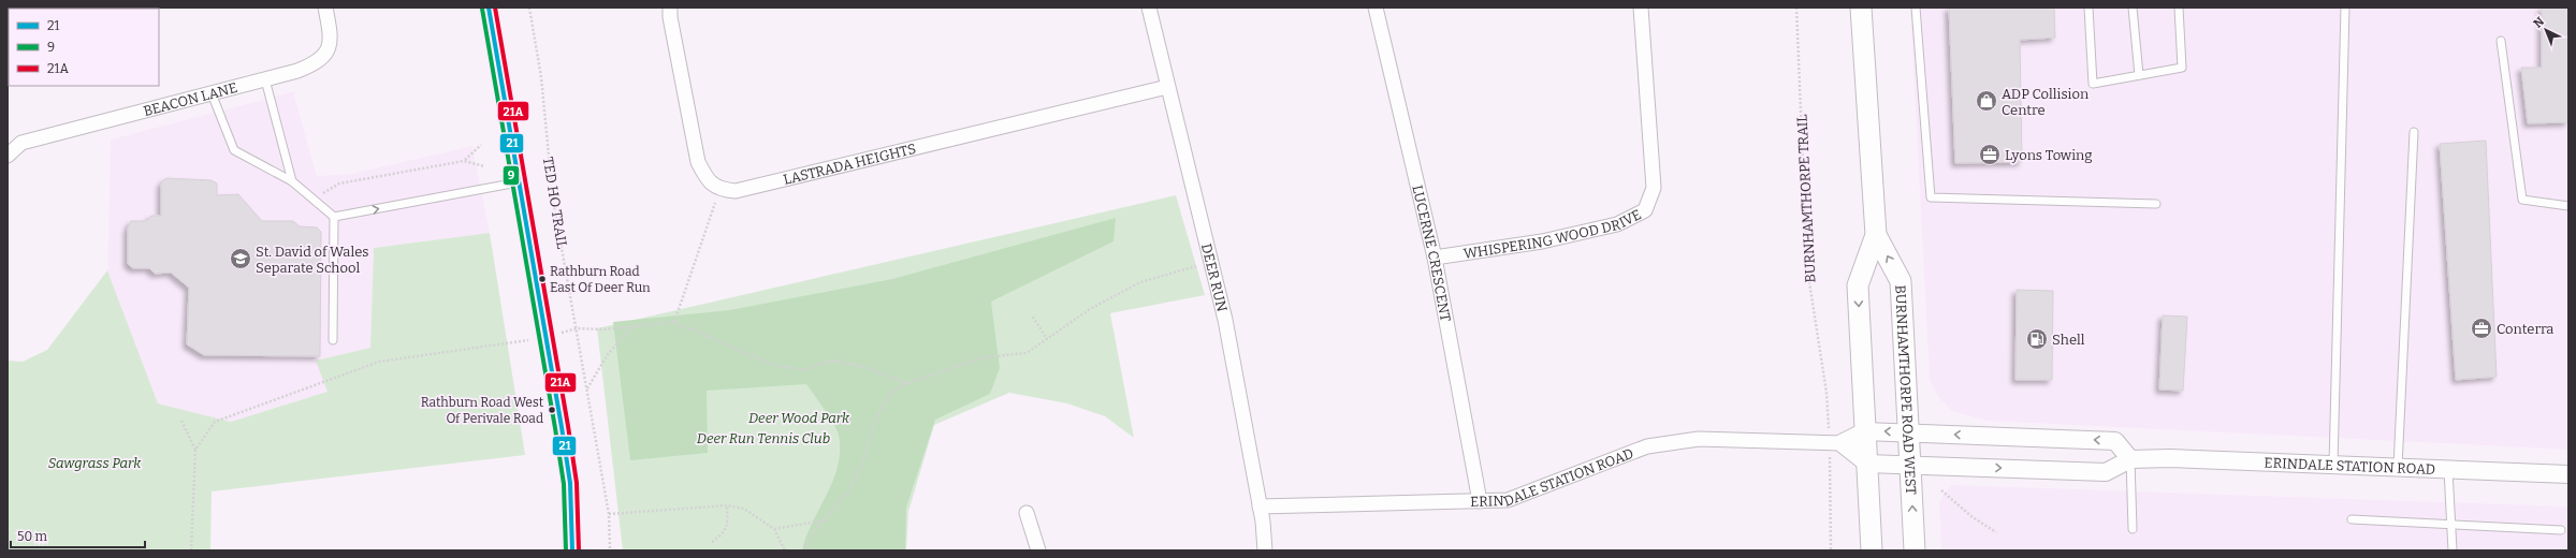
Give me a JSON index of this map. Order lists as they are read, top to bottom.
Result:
{
  "streets": {
    "main road": ["BURNHAMTHORPE ROAD WEST"],
    "street": [
      "BEACON LANE",
      "LASTRADA HEIGHTS",
      "WHISPERING WOOD DRIVE",
      "LUCERNE CRESCENT",
      "DEER RUN",
      "ERINDALE STATION ROAD"
    ],
    "path": ["BURNHAMTHORPE TRAIL", "TED HO TRAIL"]
  },
  "crossings": [
    ["LASTRADA HEIGHTS", "DEER RUN"],
    ["WHISPERING WOOD DRIVE", "LUCERNE CRESCENT"],
    ["LUCERNE CRESCENT", "ERINDALE STATION ROAD"],
    ["DEER RUN", "ERINDALE STATION ROAD"],
    ["BURNHAMTHORPE ROAD WEST", "ERINDALE STATION ROAD"]
  ],
  "parks": ["Deer Wood Park", "Deer Run Tennis Club", "Sawgrass Park"],
  "places": {
    "shop": ["ADP Collision Centre"],
    "office": ["Lyons Towing", "Conterra"],
    "school or university": ["St. David of Wales Separate School"],
    "other": ["Rathburn Road East Of Deer Run", "Rathburn Road West Of Perivale Road"],
    "fuel station": ["Shell"]
  },
  "lines": ["transit line 21", "transit line 21A", "transit line 9"],
  "legend": ["21", "9", "21A"],
  "scale_bar": "50 m",
  "north": "top left"
}
